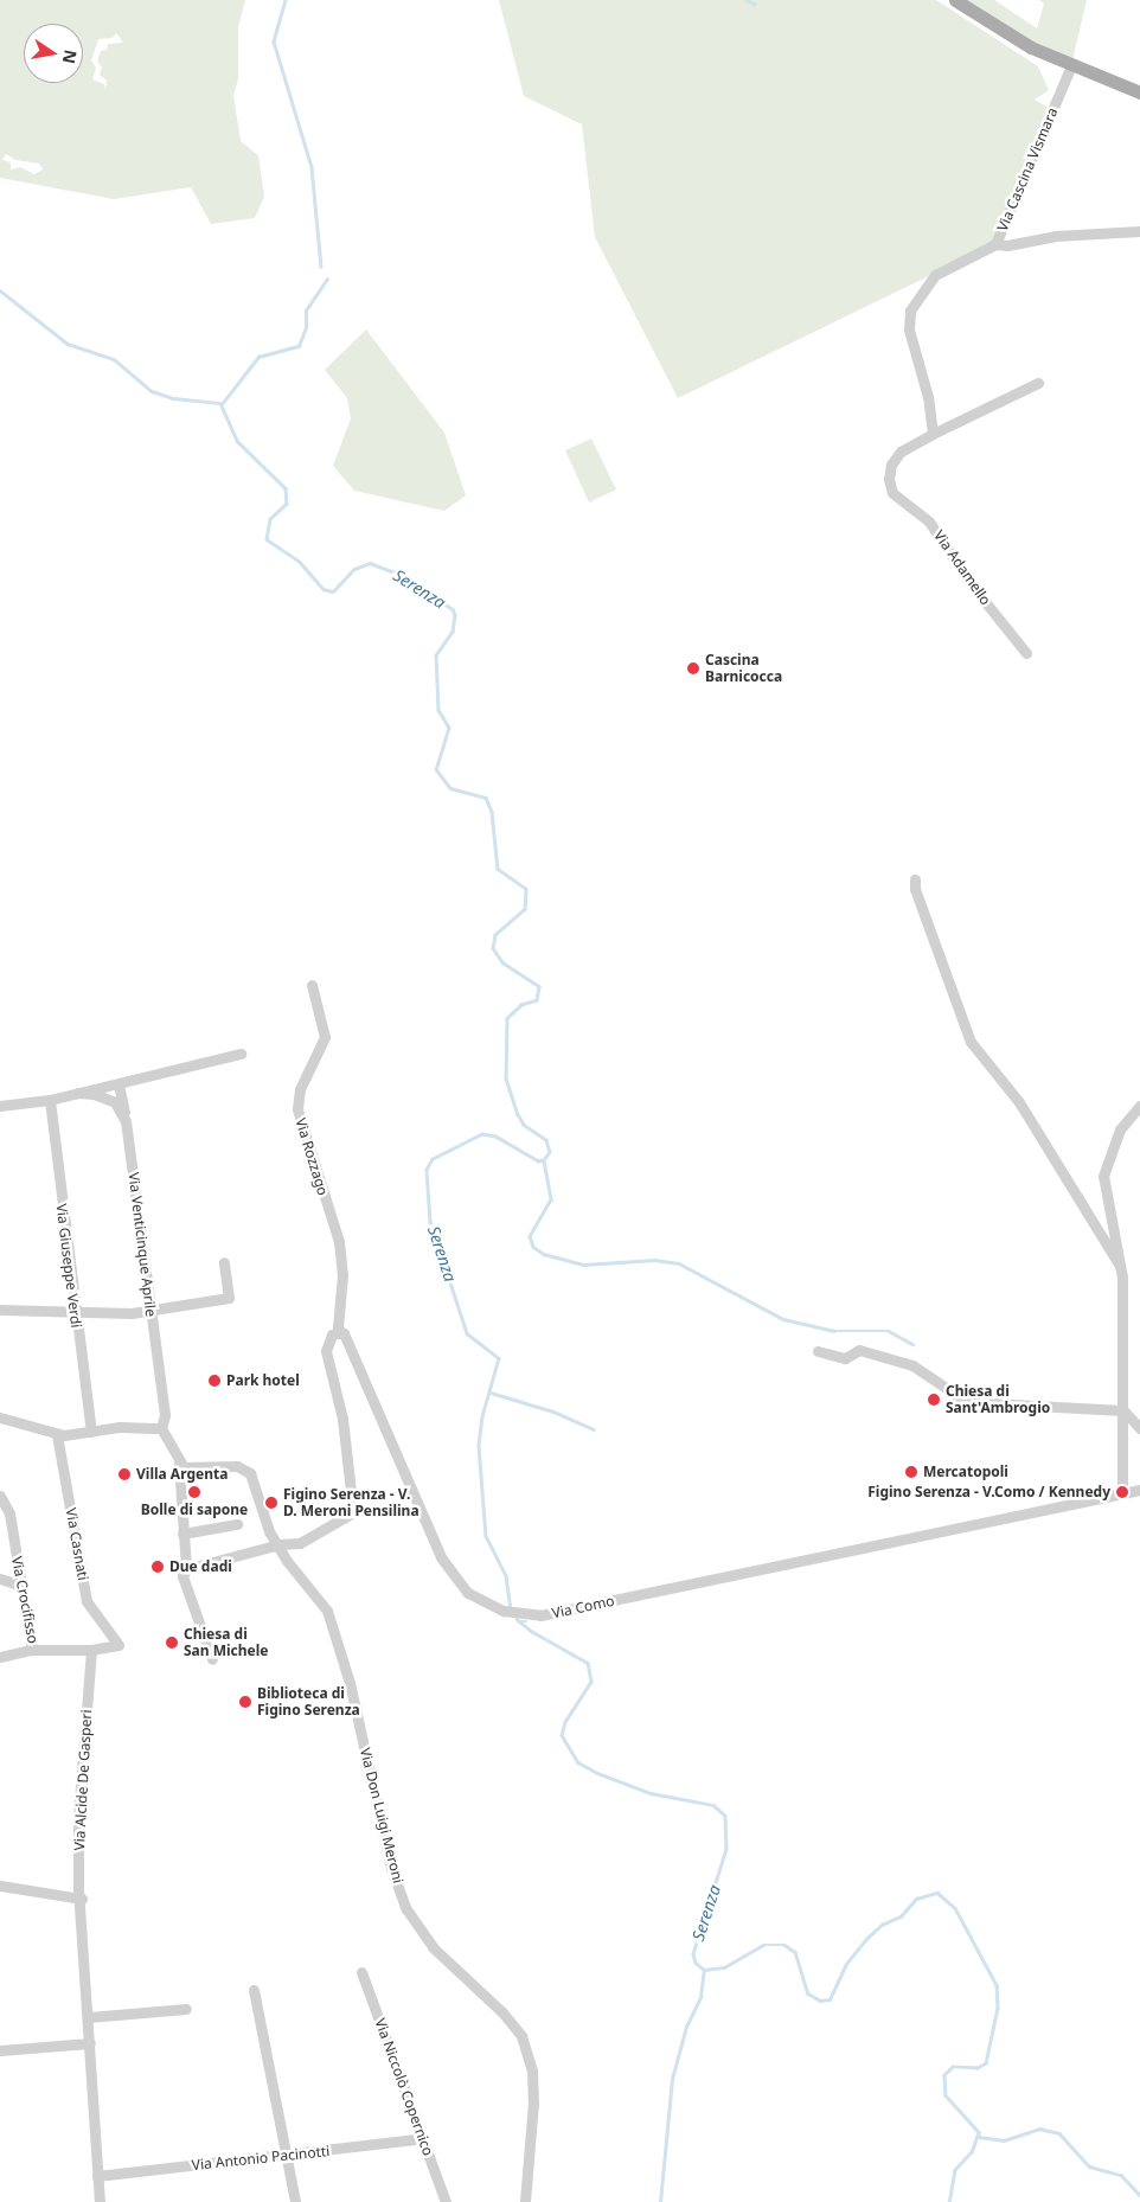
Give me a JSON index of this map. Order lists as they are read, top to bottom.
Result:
{
  "streets": {
    "street": [
      "Via Cascina Vismara",
      "Via Adamello",
      "Via Rozzago",
      "Via Venticinque Aprile",
      "Via Giuseppe Verdi",
      "Via Casnati",
      "Via Crocifisso",
      "Via Como",
      "Via Alcide De Gasperi",
      "Via Don Luigi Meroni",
      "Via Niccolò Copernico",
      "Via Antonio Pacinotti"
    ]
  },
  "crossings": [
    ["Via Cascina Vismara", "Via Adamello"],
    ["Via Rozzago", "Via Como"],
    ["Via Casnati", "Via Crocifisso"],
    ["Via Crocifisso", "Via Alcide De Gasperi"],
    ["Via Alcide De Gasperi", "Via Antonio Pacinotti"],
    ["Via Niccolò Copernico", "Via Antonio Pacinotti"]
  ],
  "water": ["Serenza"],
  "places": [
    "Cascina Barnicocca",
    "Park hotel",
    "Chiesa di Sant'Ambrogio",
    "Mercatopoli",
    "Villa Argenta",
    "Bolle di sapone",
    "Figino Serenza - V.Como / Kennedy",
    "Figino Serenza - V. D. Meroni Pensilina",
    "Due dadi",
    "Chiesa di San Michele",
    "Biblioteca di Figino Serenza"
  ],
  "north": "right"
}
